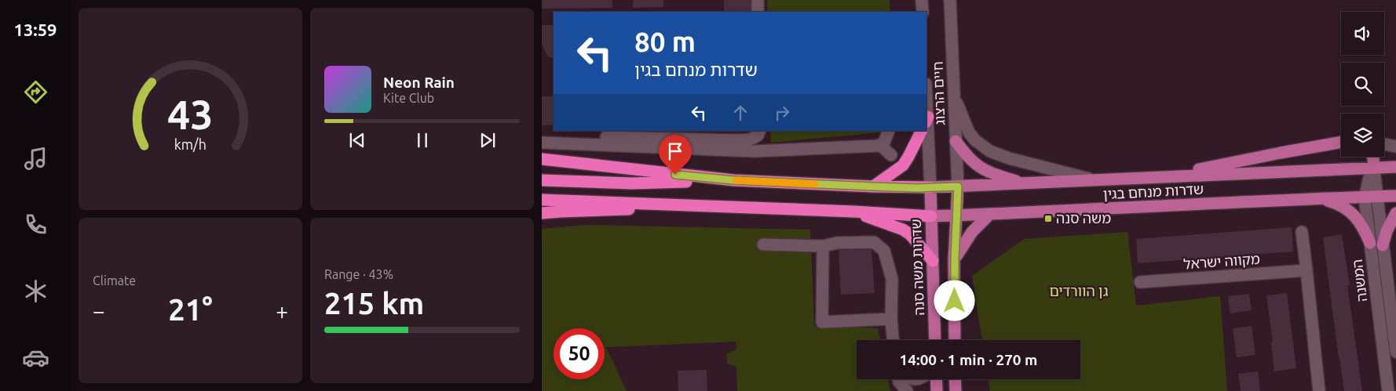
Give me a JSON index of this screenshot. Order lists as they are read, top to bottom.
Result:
{
  "streets": {
    "main road": ["שדרות מנחם בגין", "שדרות משה סנה"],
    "street": ["חיים הרצוג", "מקווה ישראל", "המשנה"]
  },
  "crossings": [
    ["חיים הרצוג", "שדרות מנחם בגין"],
    ["חיים הרצוג", "שדרות משה סנה"],
    ["שדרות מנחם בגין", "שדרות משה סנה"],
    ["שדרות מנחם בגין", "המשנה"]
  ],
  "parks": ["גן הוורדים"],
  "places": {
    "transit": ["משה סנה"]
  },
  "page": {
    "tabs": "13:59",
    "turn": ["80 m", "שדרות מנחם בגין"],
    "song": ["Neon Rain", "Kite Club"],
    "tile": [
      "Climate",
      ["Range · 43%", "215 km"]
    ],
    "heat": ["−", "21°", "+"],
    "limit": "50",
    "trip": "14:00 · 1 min · 270 m",
    "gauge": ["43", "km/h"]
  }
}
